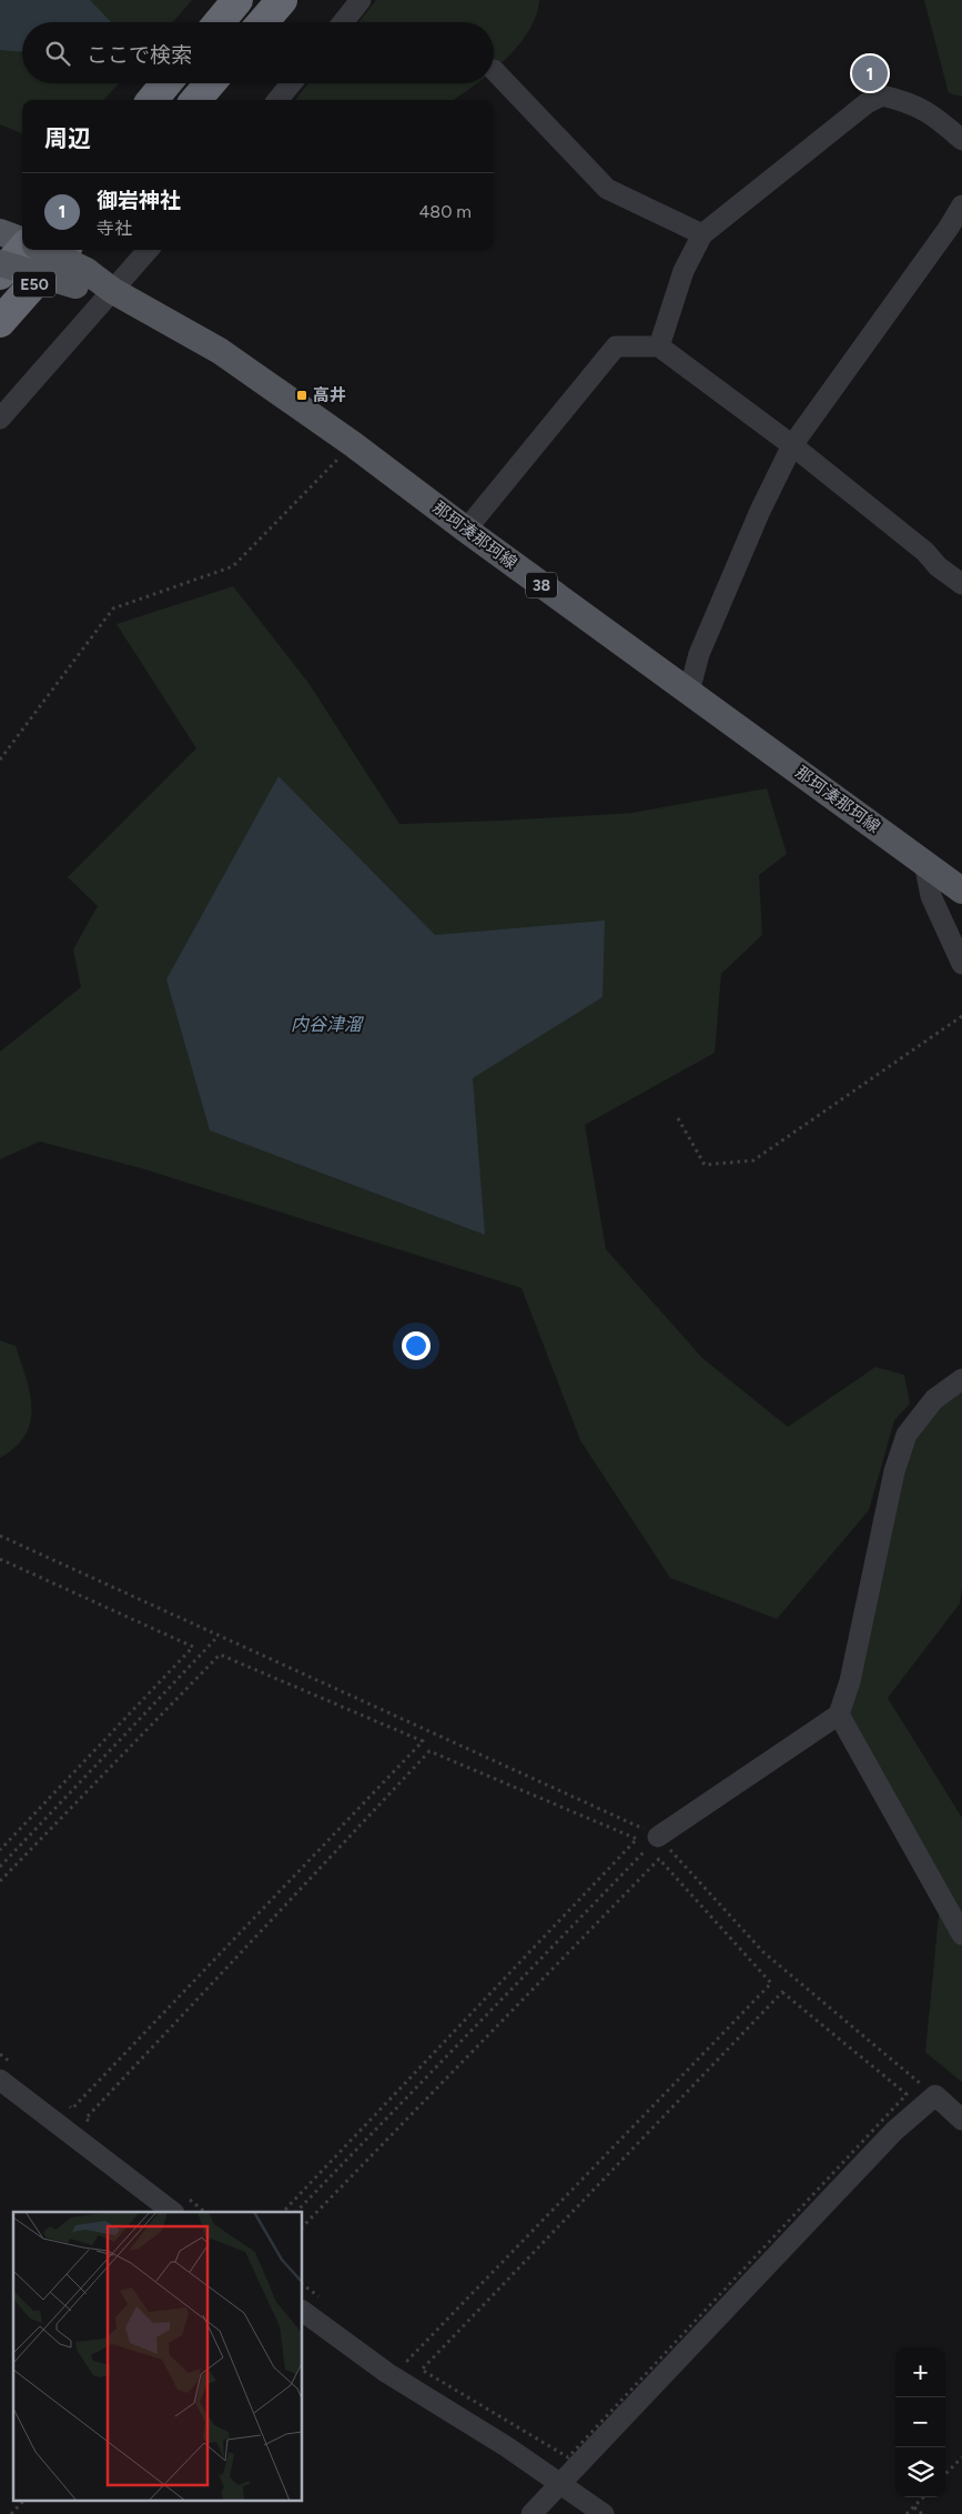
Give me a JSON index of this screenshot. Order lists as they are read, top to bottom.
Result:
{
  "streets": {
    "highway": ["E50"],
    "main road": ["那珂湊那珂線", "38"]
  },
  "water": ["内谷津溜"],
  "places": {
    "transit": ["高井"]
  },
  "page": {
    "search": "ここで検索",
    "pins": "1",
    "heading": "周辺",
    "list": [
      {
        "mark": "1",
        "name": "御岩神社",
        "note": "寺社",
        "value": "480 m"
      }
    ],
    "map_buttons": ["+", "−"]
  }
}
